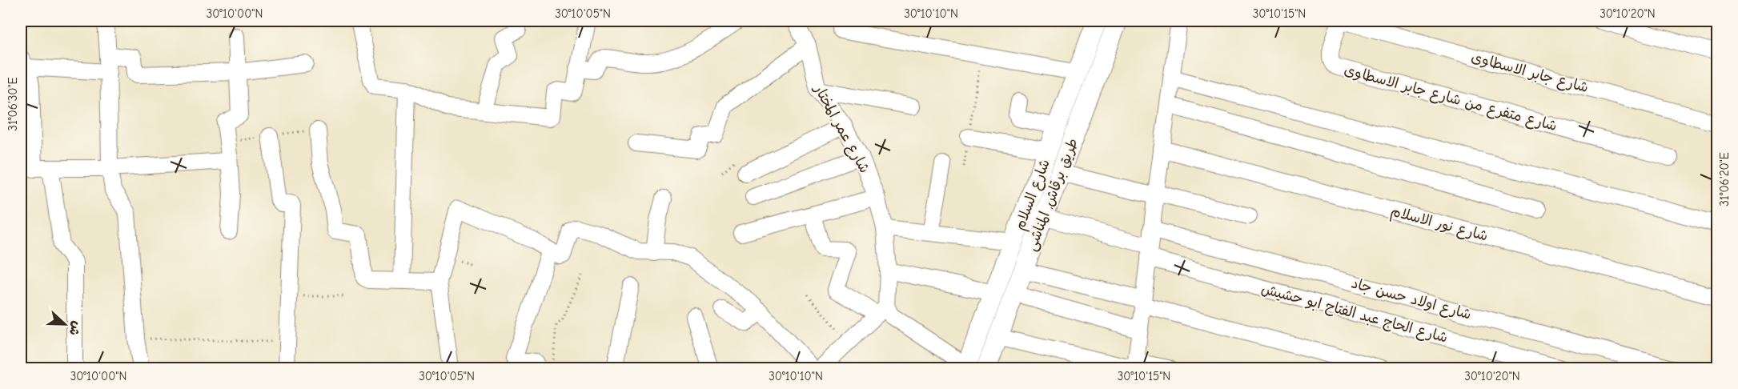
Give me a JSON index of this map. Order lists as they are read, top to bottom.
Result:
{
  "streets": {
    "street": [
      "شارع جابر الاسطاوى",
      "شارع متفرع من شارع جابر الاسطاوى",
      "شارع عمر المختار",
      "شارع السلام",
      "طريق برقاش, المناشى",
      "شارع نور الاسلام",
      "شارع اولاد حسن جاد",
      "شارع الحاج عبد الفتاح ابو حشيش"
    ]
  },
  "crossings": [
    ["شارع جابر الاسطاوى", "شارع متفرع من شارع جابر الاسطاوى"],
    ["شارع السلام", "طريق برقاش, المناشى"],
    ["شارع السلام", "شارع الحاج عبد الفتاح ابو حشيش"],
    ["طريق برقاش, المناشى", "شارع الحاج عبد الفتاح ابو حشيش"]
  ],
  "north": "right",
  "coordinates": [
    "30°10'00\"N",
    "30°10'05\"N",
    "30°10'10\"N",
    "30°10'15\"N",
    "30°10'20\"N",
    "31°06'30\"E",
    "31°06'20\"E"
  ]
}
